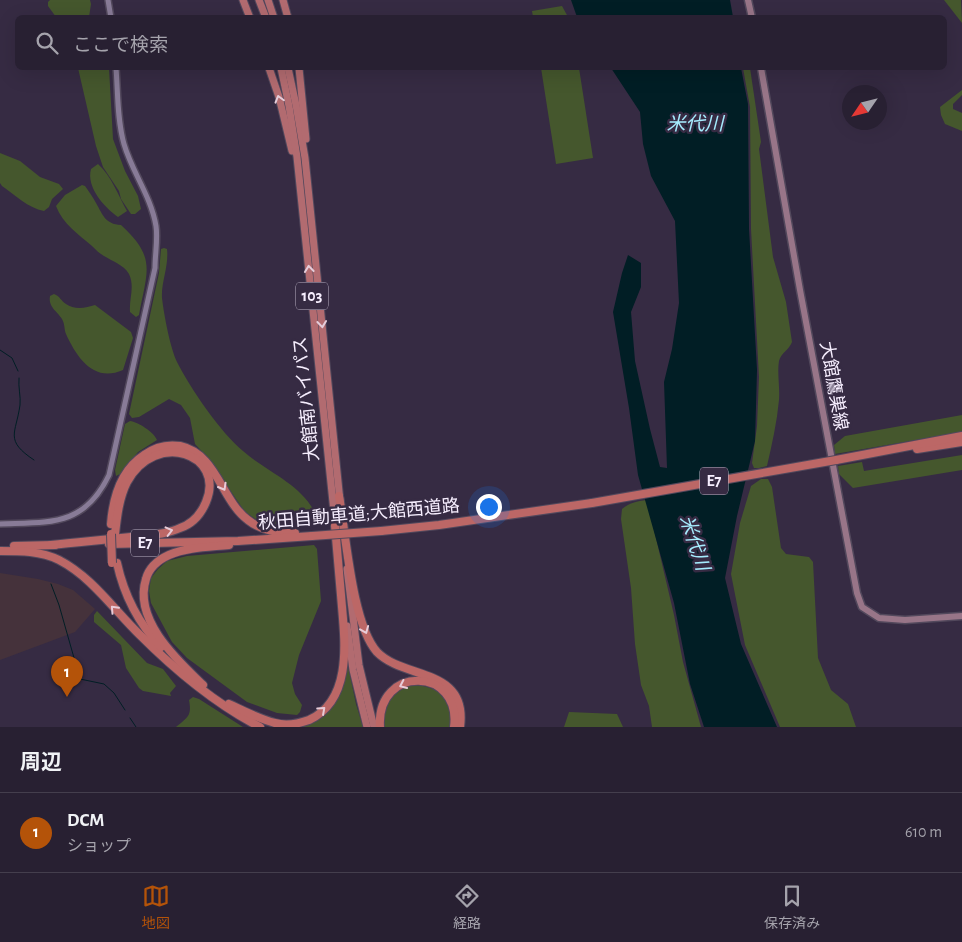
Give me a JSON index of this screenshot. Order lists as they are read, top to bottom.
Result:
{
  "streets": {
    "highway": [
      "103",
      "大館南バイパス",
      "E7",
      "秋田自動車道;大館西道路"
    ],
    "main road": ["大館鷹巣線"]
  },
  "water": ["米代川"],
  "north": "bottom left",
  "page": {
    "search": "ここで検索",
    "pins": "1",
    "heading": "周辺",
    "list": [
      {
        "mark": "1",
        "name": "DCM",
        "note": "ショップ",
        "value": "610 m"
      }
    ],
    "nav": ["地図", "経路", "保存済み"]
  }
}
